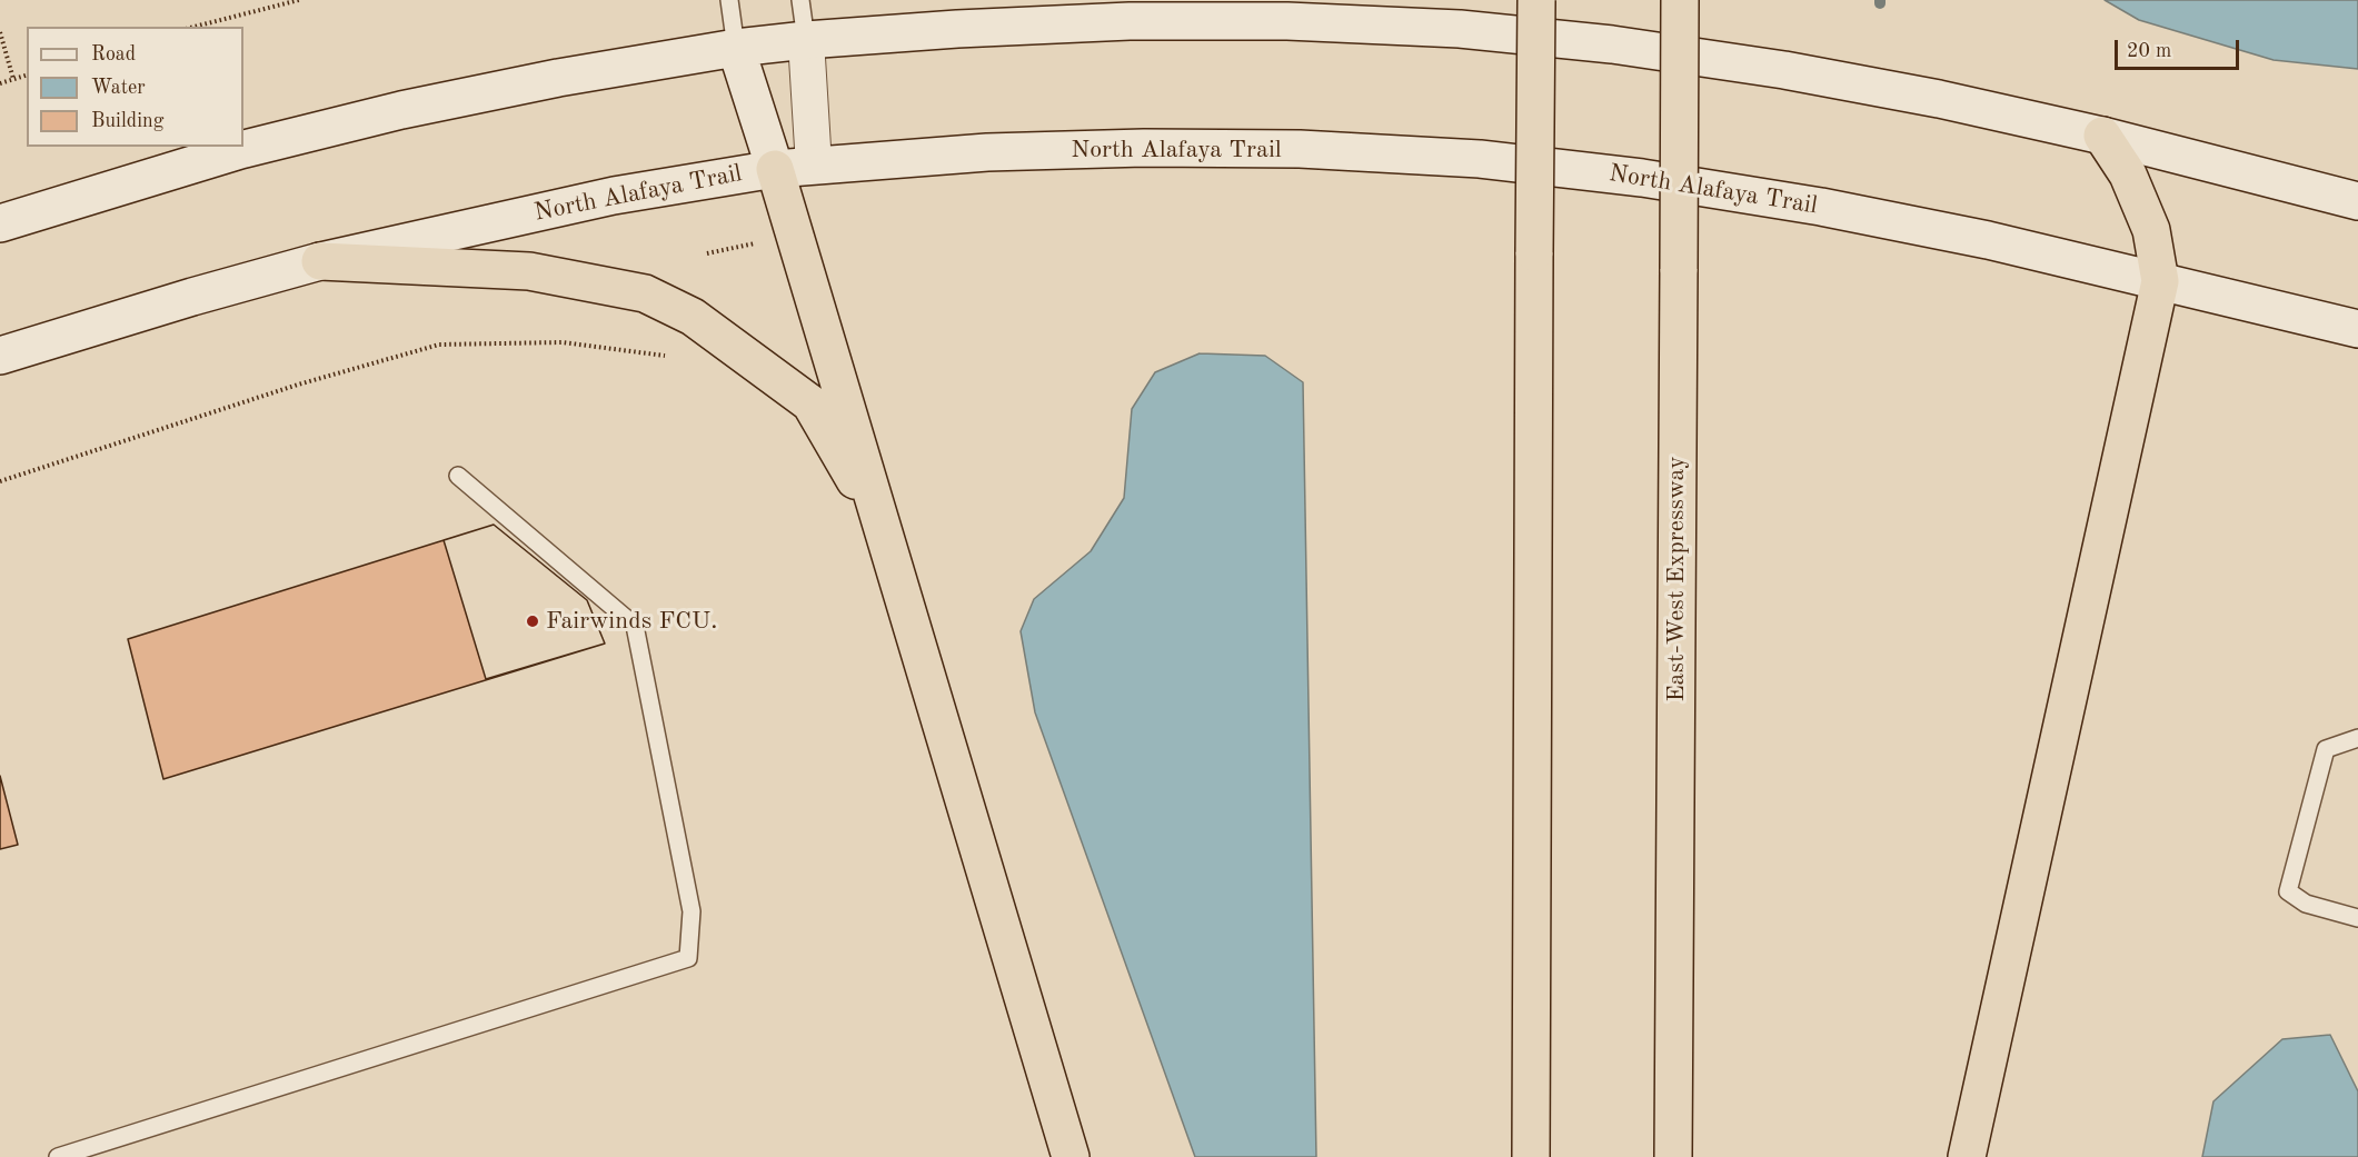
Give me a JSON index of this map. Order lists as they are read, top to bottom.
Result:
{
  "streets": {
    "highway": ["East-West Expressway"],
    "main road": ["North Alafaya Trail"]
  },
  "places": ["Fairwinds FCU."],
  "legend": ["Road", "Water", "Building"],
  "scale_bar": "20 m"
}
